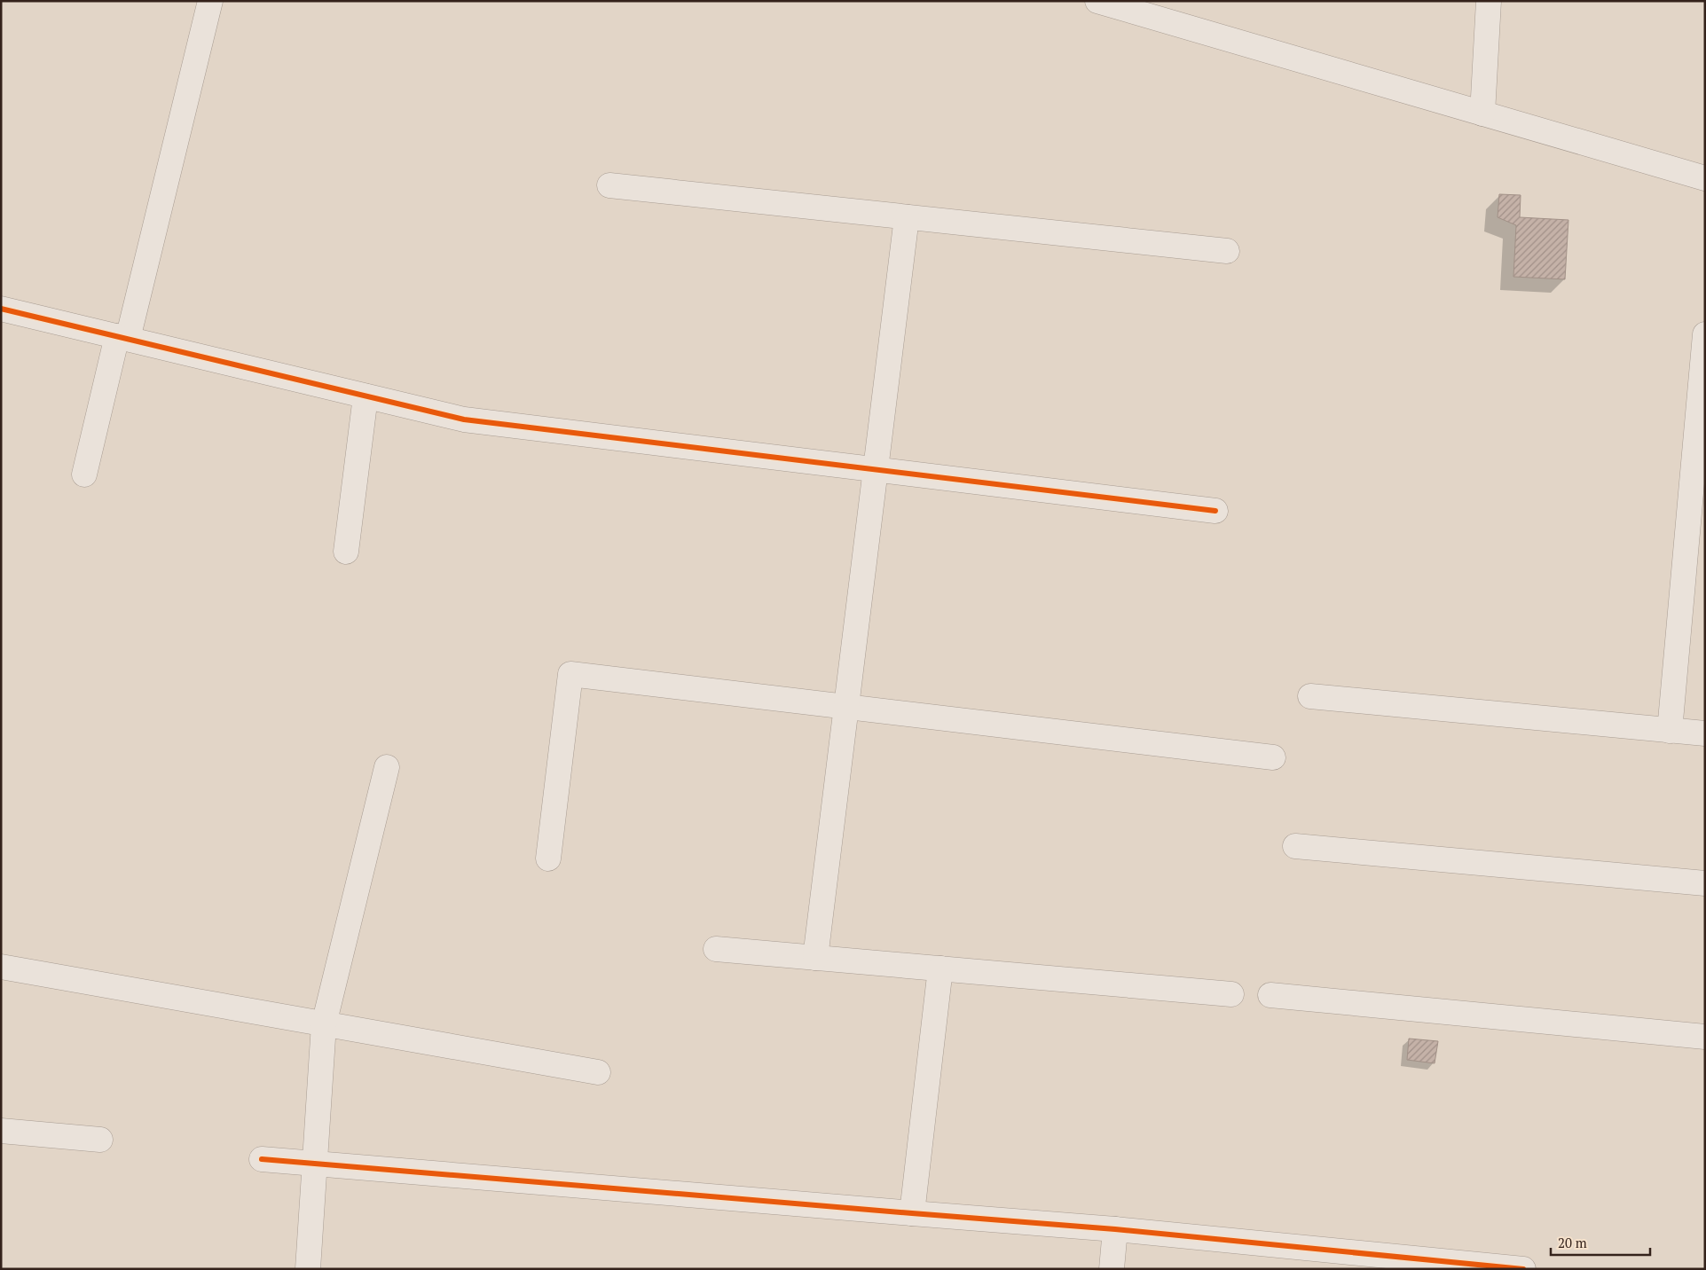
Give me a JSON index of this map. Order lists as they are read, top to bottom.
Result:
{
  "scale_bar": "20 m"
}
